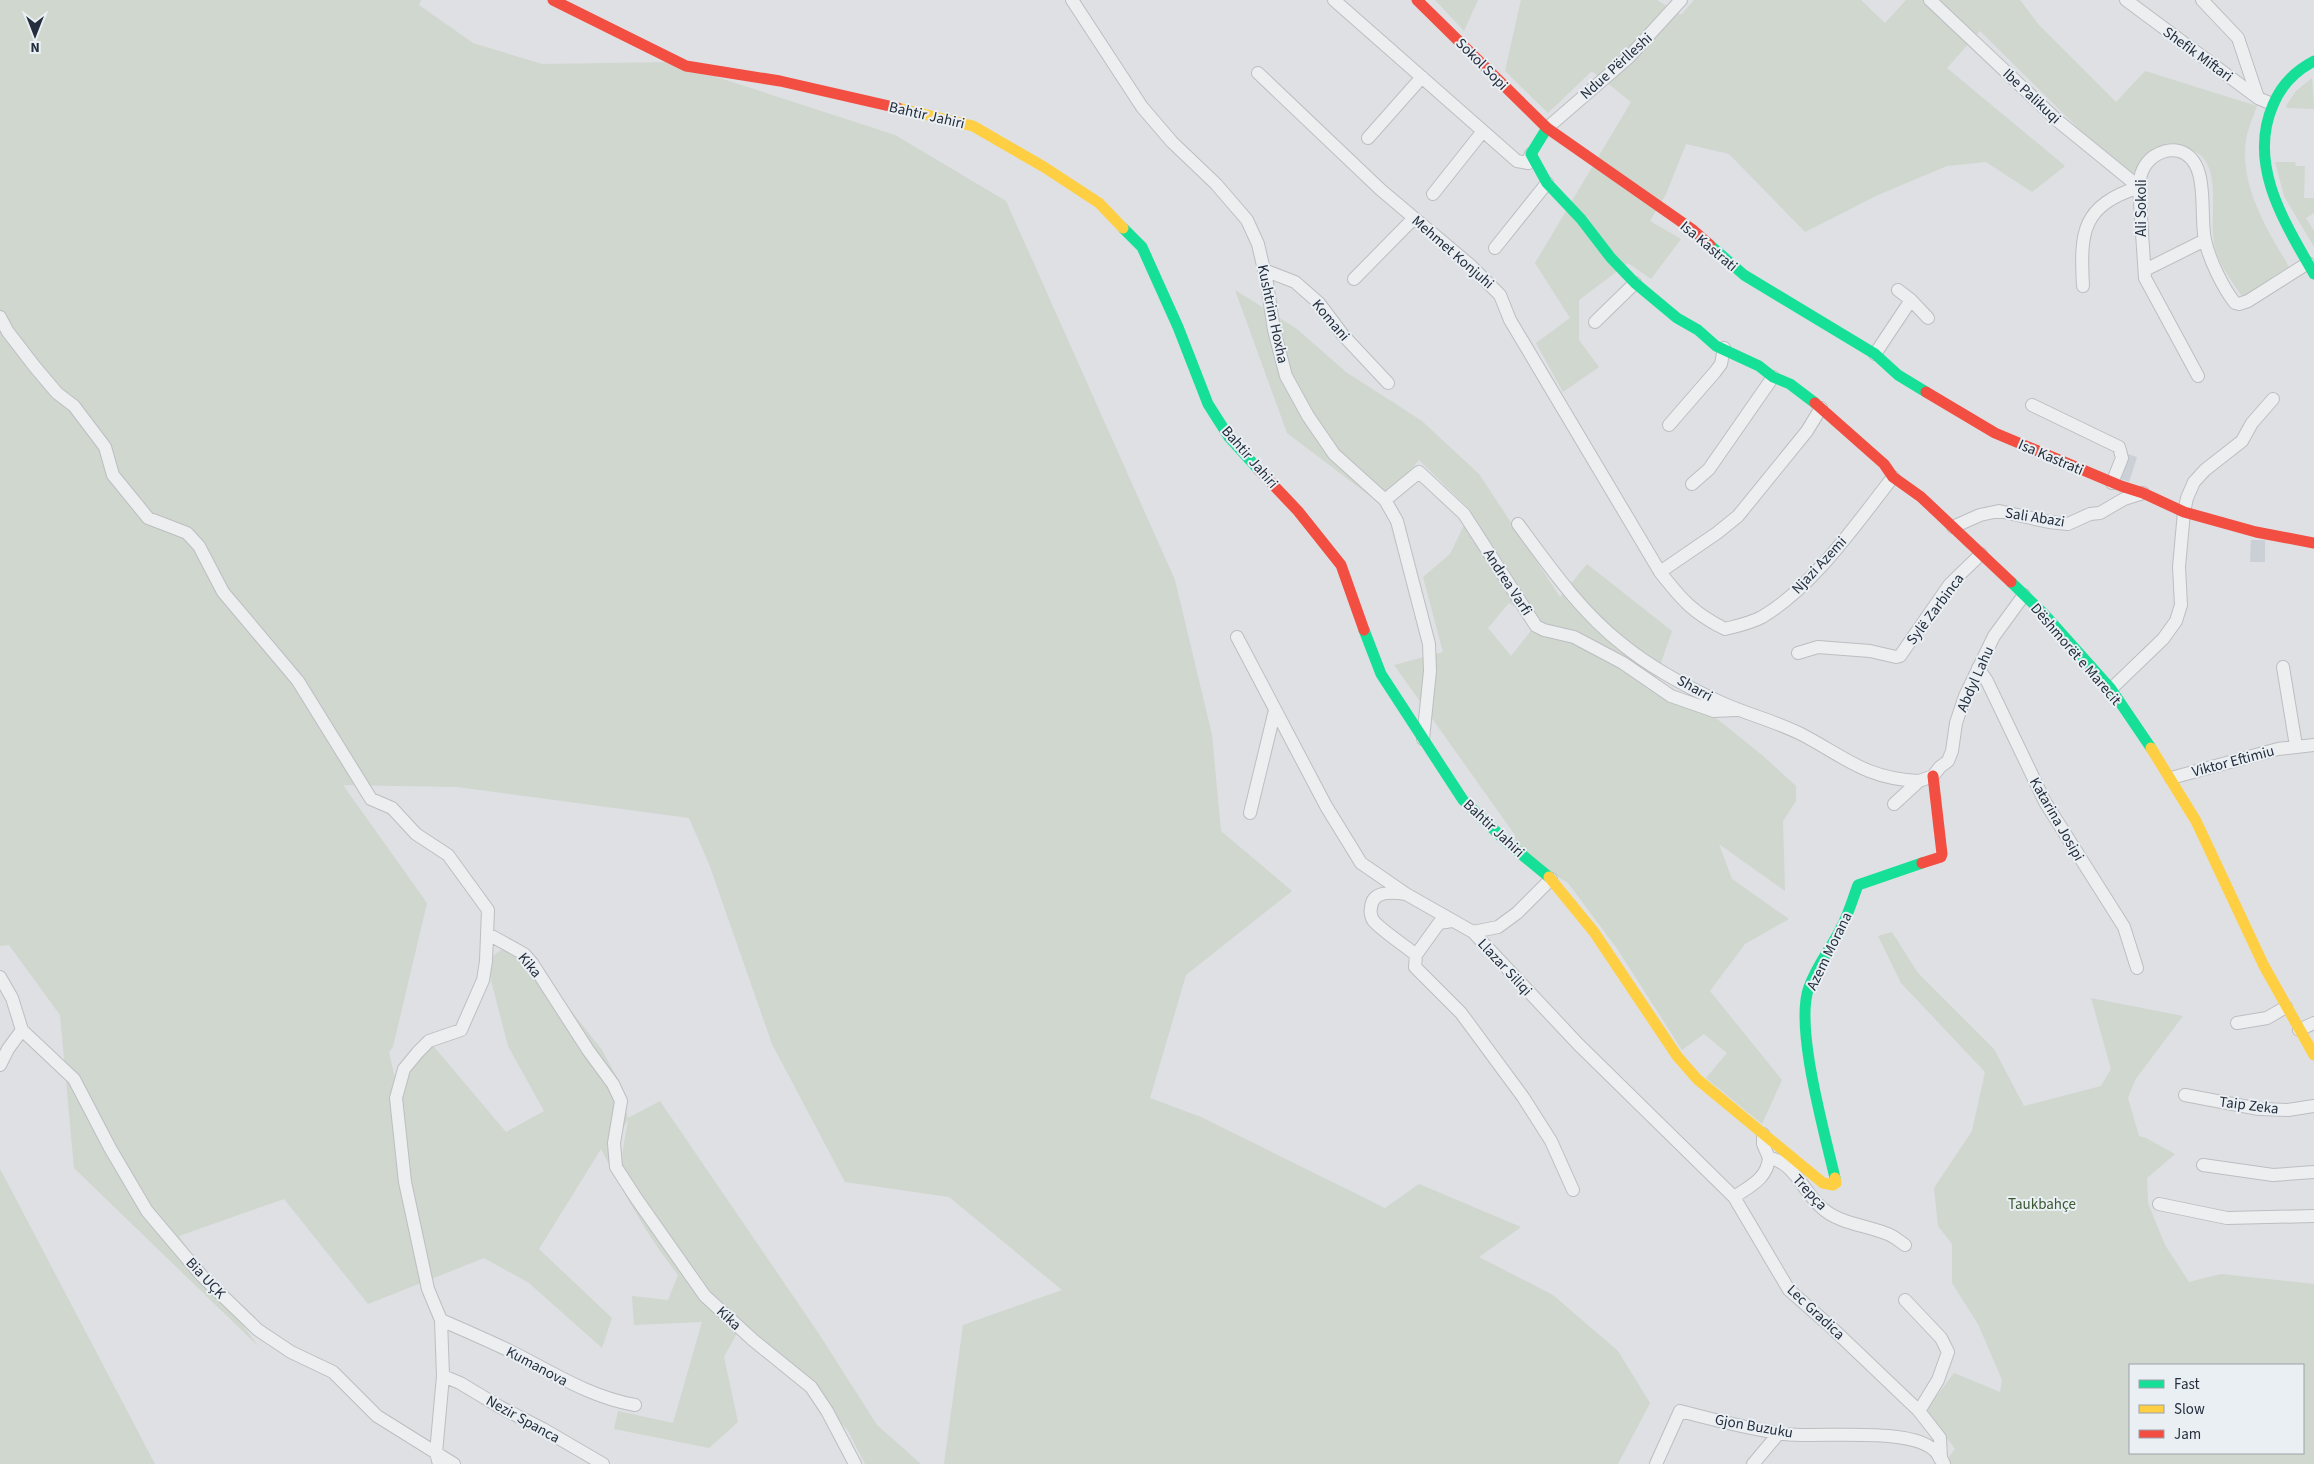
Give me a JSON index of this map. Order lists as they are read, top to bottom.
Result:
{
  "streets": {
    "street": [
      "Shefik Miftari",
      "Sokol Sopi",
      "Ndue Përlleshi",
      "Ibe Palikuqi",
      "Bahtir Jahiri",
      "Ali Sokoli",
      "Isa Kastrati",
      "Mehmet Konjuhi",
      "Kushtrim Hoxha",
      "Komani",
      "Sali Abazi",
      "Njazi Azemi",
      "Andrea Varfi",
      "Sylë Zarbinca",
      "Dëshmorët e Marecit",
      "Abdyl Lahu",
      "Sharri",
      "Viktor Eftimiu",
      "Katarina Josipi",
      "Azem Morana",
      "Kika",
      "Llazar Siliqi",
      "Taip Zeka",
      "Trepça",
      "Bia UÇK",
      "Lec Gradica",
      "Kumanova",
      "Nezir Spanca",
      "Gjon Buzuku"
    ]
  },
  "crossings": [
    ["Sokol Sopi", "Ndue Përlleshi"],
    ["Sokol Sopi", "Isa Kastrati"],
    ["Ndue Përlleshi", "Isa Kastrati"],
    ["Ibe Palikuqi", "Ali Sokoli"],
    ["Bahtir Jahiri", "Kushtrim Hoxha"],
    ["Bahtir Jahiri", "Azem Morana"],
    ["Isa Kastrati", "Sali Abazi"],
    ["Mehmet Konjuhi", "Njazi Azemi"],
    ["Kushtrim Hoxha", "Komani"],
    ["Kushtrim Hoxha", "Andrea Varfi"],
    ["Sali Abazi", "Dëshmorët e Marecit"],
    ["Njazi Azemi", "Dëshmorët e Marecit"],
    ["Andrea Varfi", "Sharri"],
    ["Sylë Zarbinca", "Dëshmorët e Marecit"],
    ["Dëshmorët e Marecit", "Abdyl Lahu"],
    ["Dëshmorët e Marecit", "Viktor Eftimiu"],
    ["Abdyl Lahu", "Sharri"],
    ["Abdyl Lahu", "Katarina Josipi"],
    ["Abdyl Lahu", "Azem Morana"],
    ["Llazar Siliqi", "Lec Gradica"],
    ["Lec Gradica", "Gjon Buzuku"]
  ],
  "parks": ["Taukbahçe"],
  "legend": ["Fast", "Slow", "Jam"],
  "north": "bottom"
}
